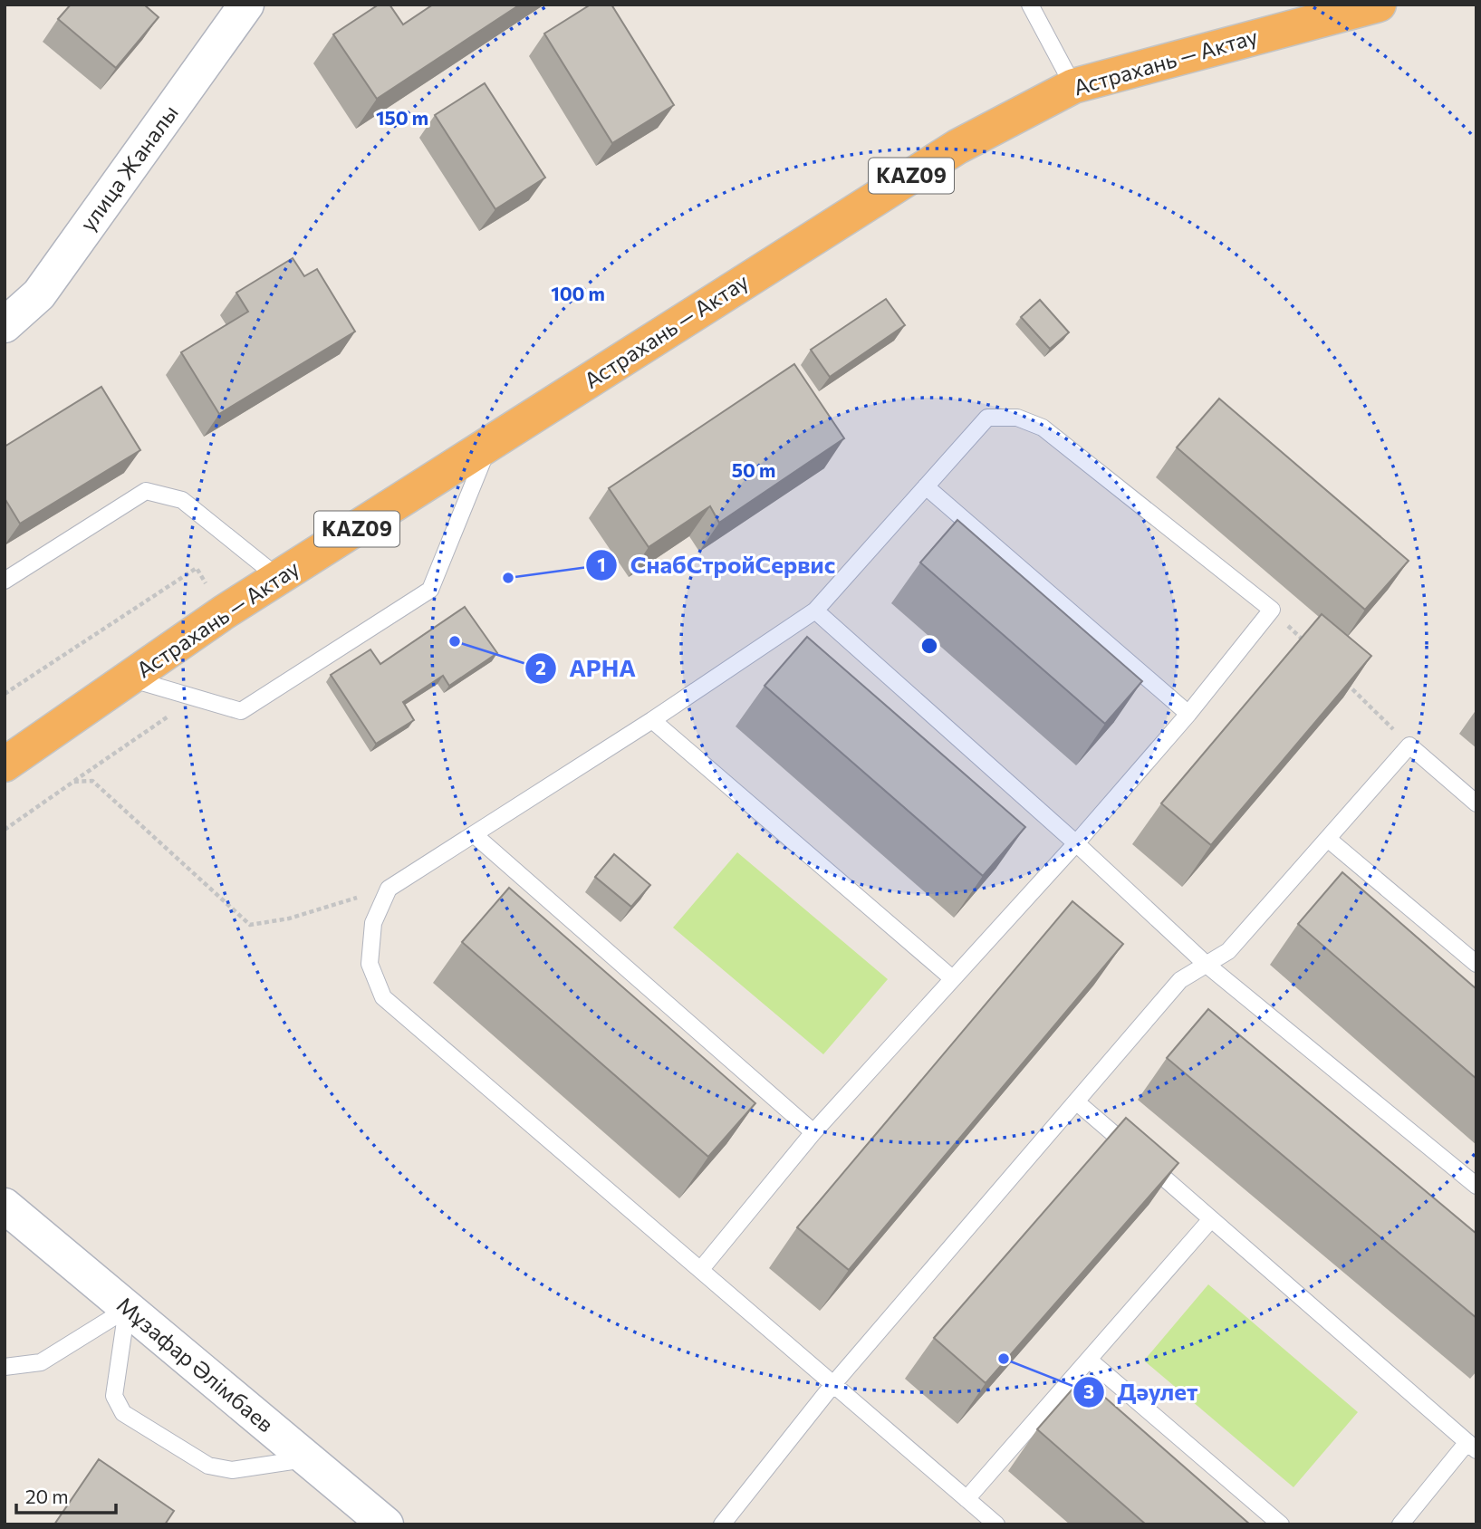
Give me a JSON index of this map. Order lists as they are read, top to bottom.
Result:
{
  "streets": {
    "highway": ["Астрахань — Актау", "KAZ09"],
    "street": ["улица Жаналы", "Мұзафар Әлімбаев"]
  },
  "places": ["СнабСтройСервис", "АРНА", "Дәулет"],
  "scale_bar": "20 m",
  "rings": ["150 m", "100 m", "50 m"]
}
